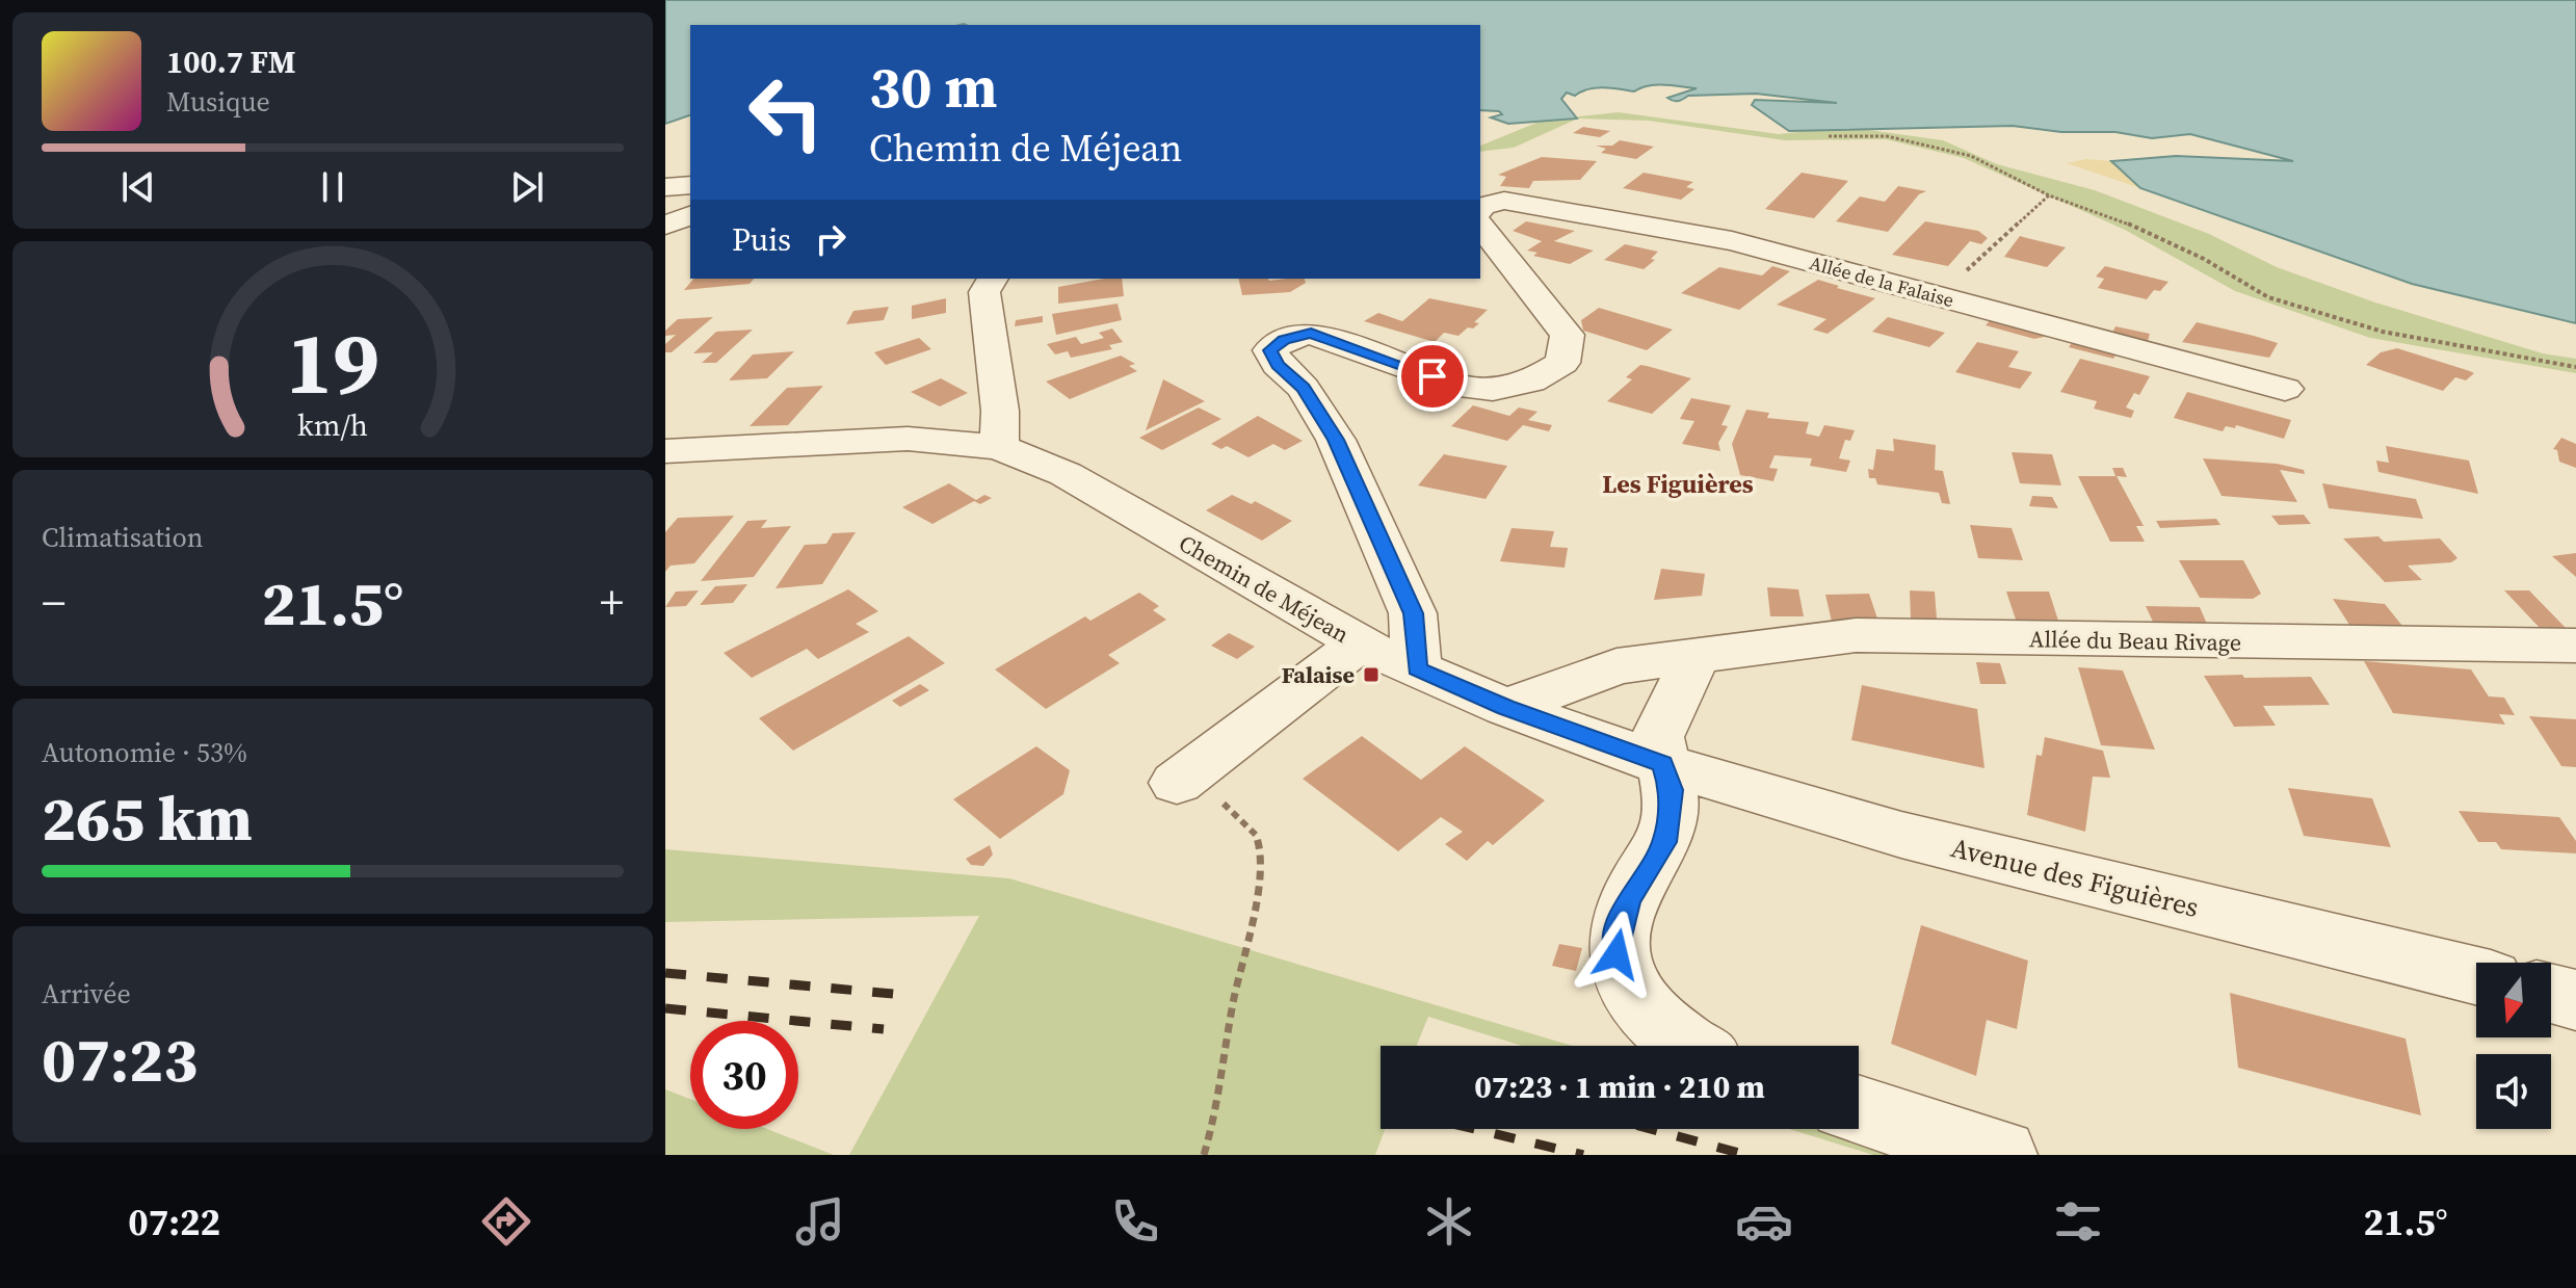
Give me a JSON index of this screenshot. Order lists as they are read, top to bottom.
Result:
{
  "streets": {
    "street": [
      "Allée de la Falaise",
      "Chemin de Méjean",
      "Allée du Beau Rivage",
      "Avenue des Figuières"
    ]
  },
  "crossings": [
    ["Chemin de Méjean", "Allée du Beau Rivage"],
    ["Chemin de Méjean", "Avenue des Figuières"]
  ],
  "districts": ["Les Figuières"],
  "places": {
    "transit": ["Falaise"]
  },
  "north": "bottom",
  "page": {
    "turn": ["30 m", "Chemin de Méjean"],
    "song": ["100.7 FM", "Musique"],
    "then": "Puis",
    "tile": [
      "Climatisation",
      ["Autonomie · 53%", "265 km"],
      ["Arrivée", "07:23"]
    ],
    "heat": ["−", "21.5°", "+"],
    "limit": "30",
    "trip": "07:23 · 1 min · 210 m",
    "tabs": ["07:22", "21.5°"],
    "gauge": ["19", "km/h"]
  }
}
